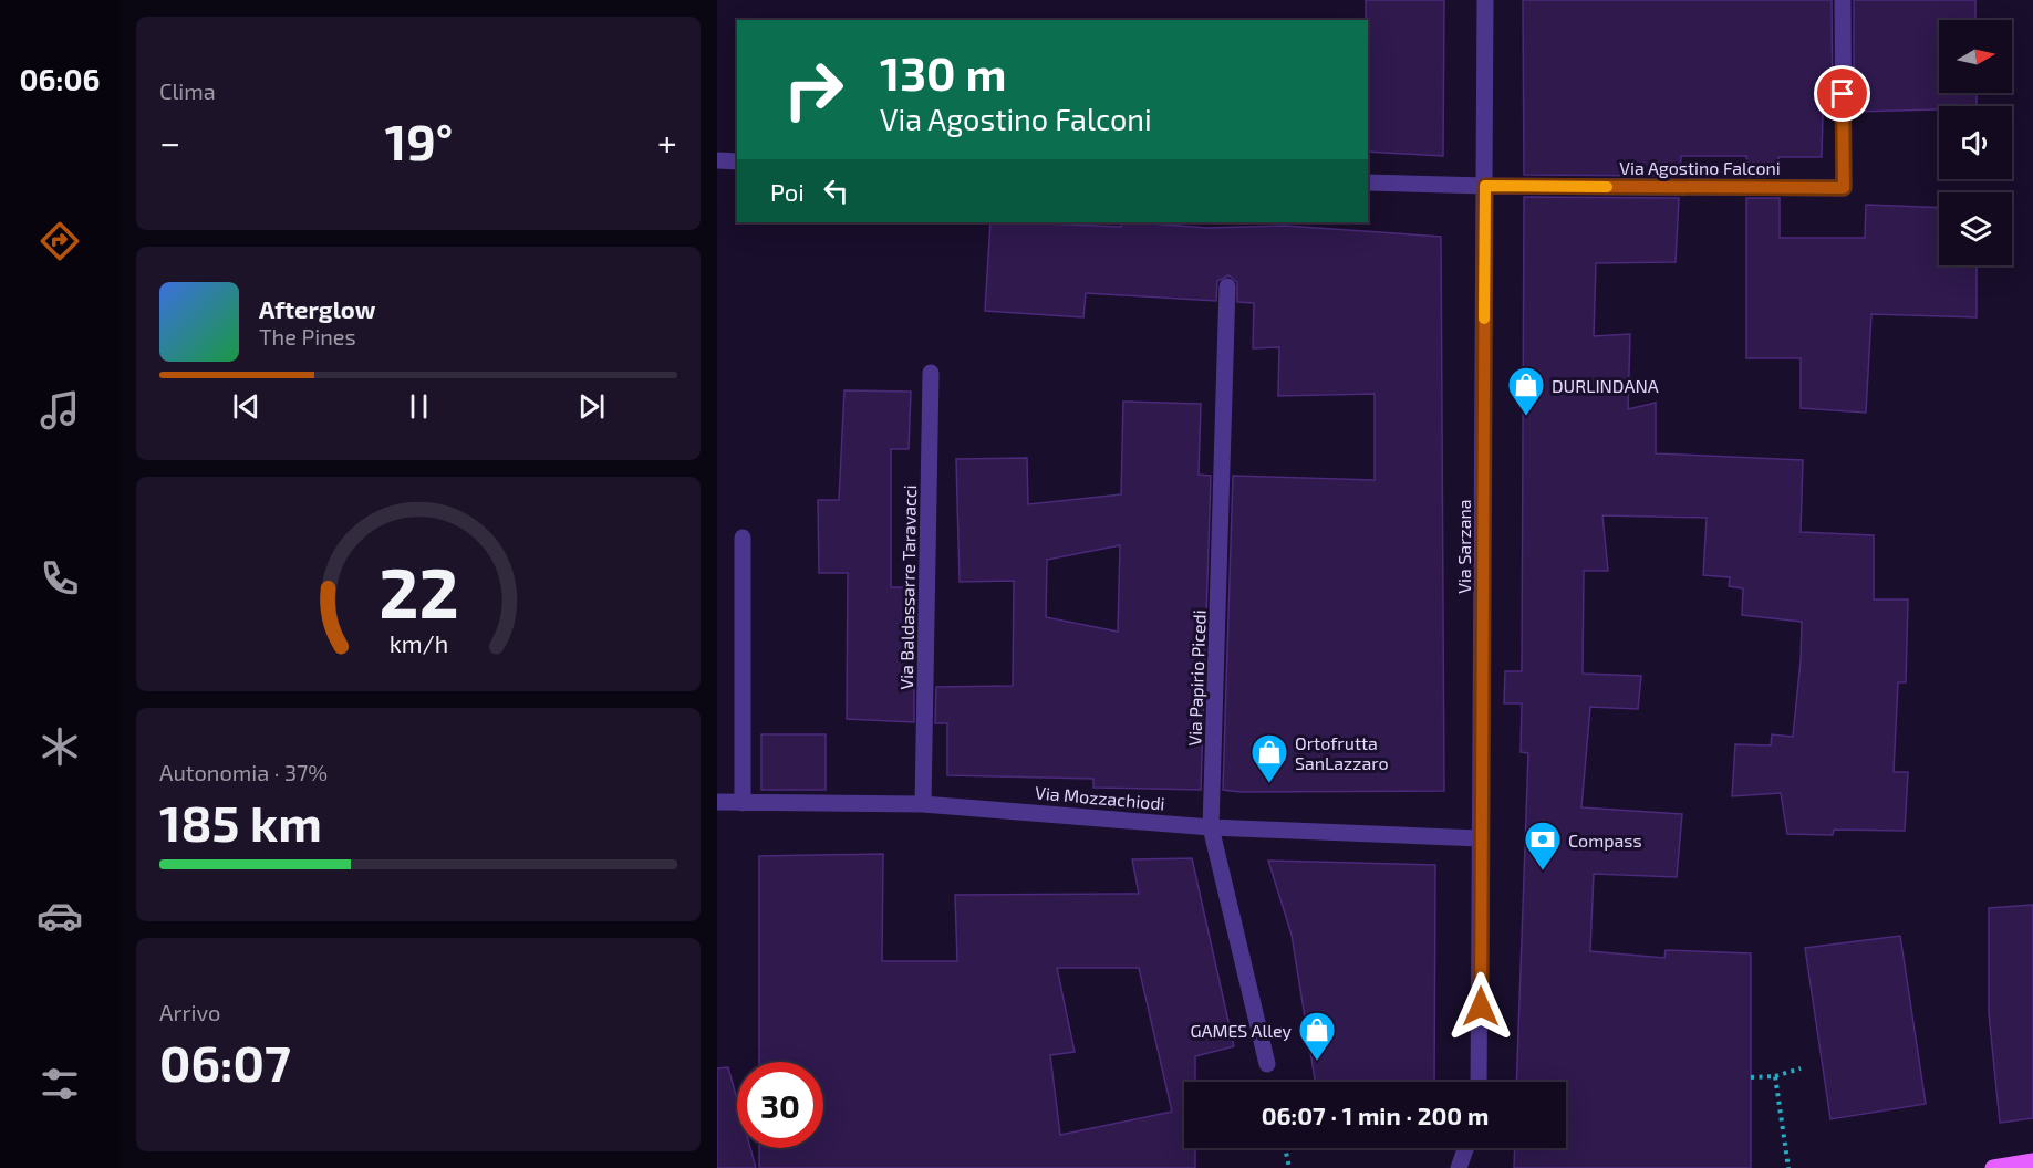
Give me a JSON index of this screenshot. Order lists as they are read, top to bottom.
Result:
{
  "streets": {
    "street": [
      "Via Agostino Falconi",
      "Via Sarzana",
      "Via Baldassarre Taravacci",
      "Via Papirio Picedi",
      "Via Mozzachiodi"
    ]
  },
  "crossings": [
    ["Via Agostino Falconi", "Via Sarzana"],
    ["Via Sarzana", "Via Mozzachiodi"],
    ["Via Baldassarre Taravacci", "Via Mozzachiodi"],
    ["Via Papirio Picedi", "Via Mozzachiodi"]
  ],
  "places": {
    "shop": ["DURLINDANA", "Ortofrutta SanLazzaro", "GAMES Alley"],
    "bank": ["Compass"]
  },
  "north": "right",
  "page": {
    "tabs": "06:06",
    "tile": [
      "Clima",
      ["Autonomia · 37%", "185 km"],
      ["Arrivo", "06:07"]
    ],
    "turn": ["130 m", "Via Agostino Falconi"],
    "heat": ["−", "19°", "+"],
    "then": "Poi",
    "song": ["Afterglow", "The Pines"],
    "limit": "30",
    "trip": "06:07 · 1 min · 200 m",
    "gauge": ["22", "km/h"]
  }
}
